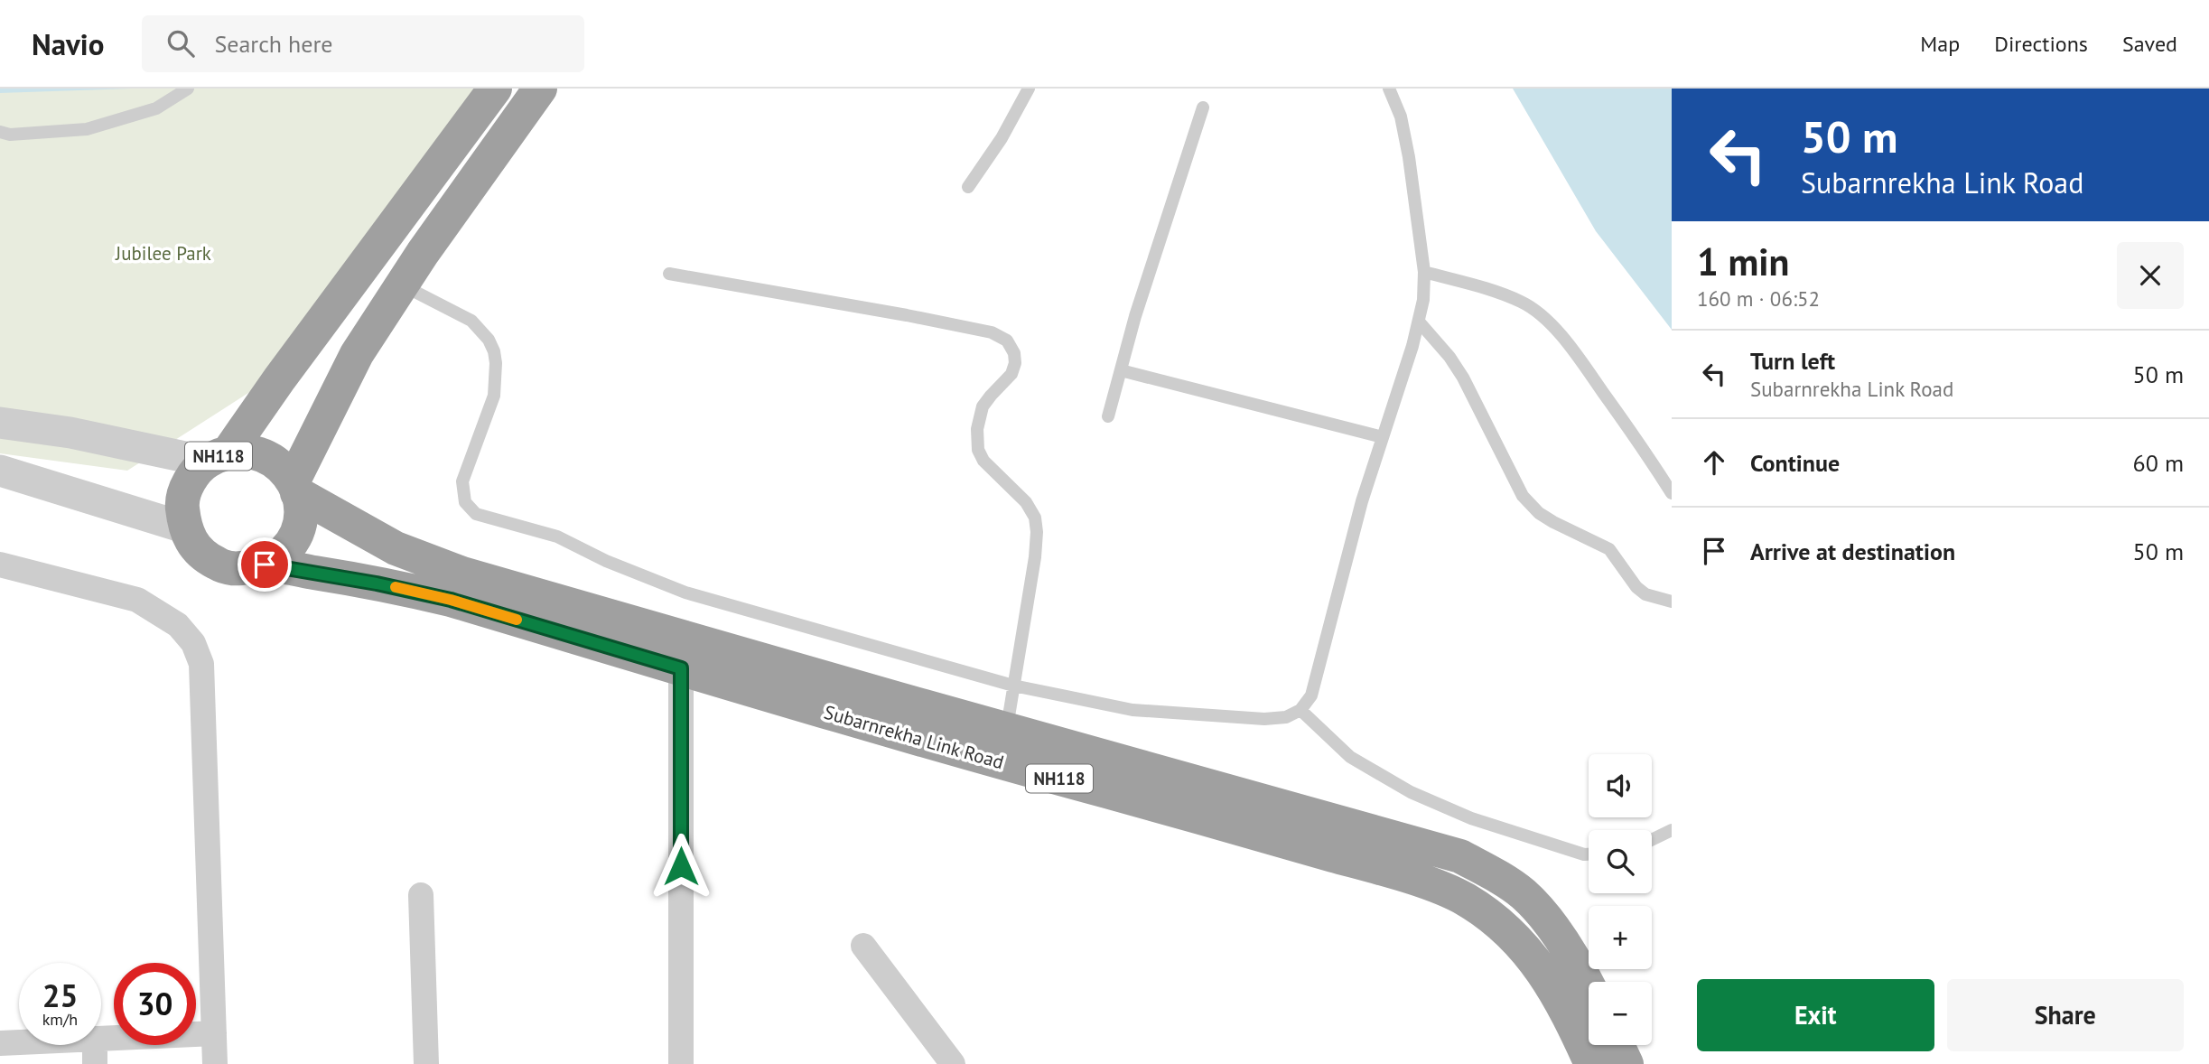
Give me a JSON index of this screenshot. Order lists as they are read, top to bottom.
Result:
{
  "streets": {
    "highway": ["NH118", "Subarnrekha Link Road"]
  },
  "crossings": [
    ["NH118", "Subarnrekha Link Road"]
  ],
  "parks": ["Jubilee Park"],
  "page": {
    "header": "Navio",
    "search": "Search here",
    "nav": ["Map", "Directions", "Saved"],
    "turn": ["50 m", "Subarnrekha Link Road"],
    "heading": ["1 min", "160 m · 06:52"],
    "list": [
      {
        "name": "Turn left",
        "note": "Subarnrekha Link Road",
        "value": "50 m"
      },
      {
        "name": "Continue",
        "value": "60 m"
      },
      {
        "name": "Arrive at destination",
        "value": "50 m"
      }
    ],
    "map_buttons": ["+", "−"],
    "speed": "25 km/h",
    "limit": "30",
    "buttons": ["Exit", "Share"]
  }
}
